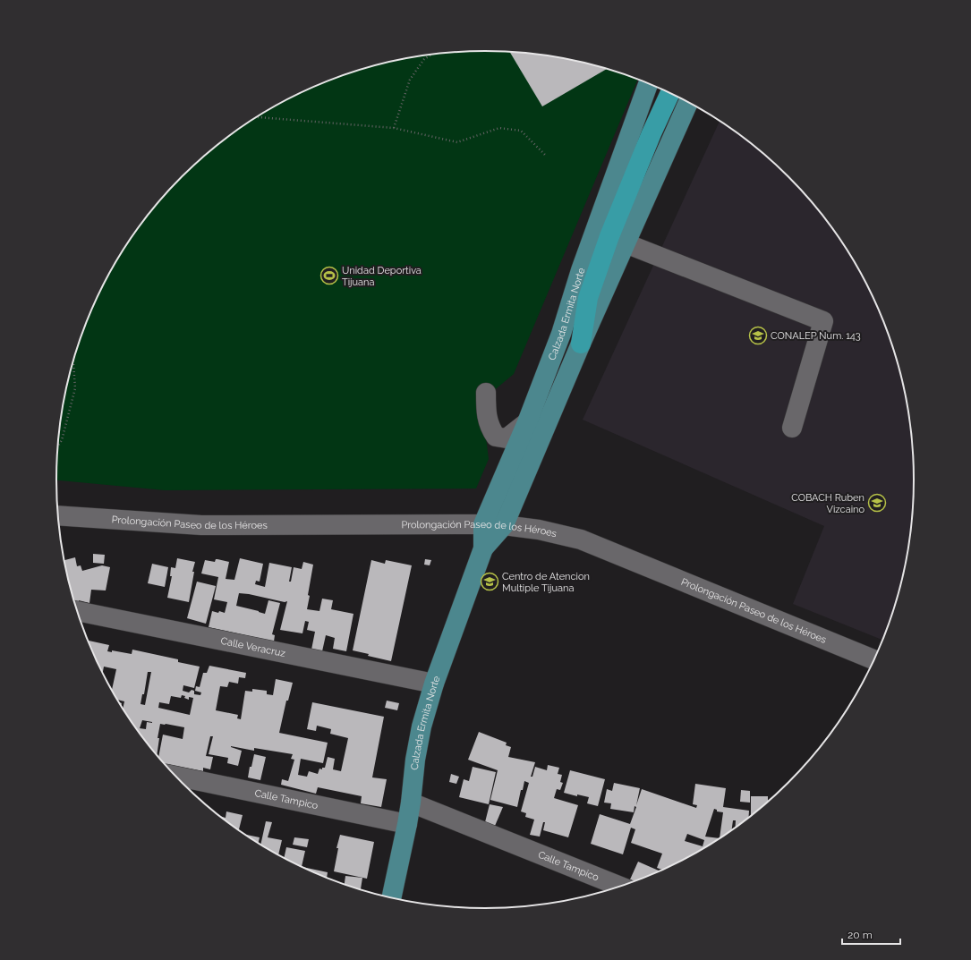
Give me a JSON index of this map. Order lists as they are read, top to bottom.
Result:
{
  "streets": {
    "main road": ["Calzada Ermita Norte"],
    "street": ["Prolongación Paseo de los Héroes", "Calle Veracruz", "Calle Tampico"]
  },
  "crossings": [
    ["Calzada Ermita Norte", "Prolongación Paseo de los Héroes"],
    ["Calzada Ermita Norte", "Calle Veracruz"],
    ["Calzada Ermita Norte", "Calle Tampico"]
  ],
  "places": {
    "sports": ["Unidad Deportiva Tijuana"],
    "school or university": ["CONALEP Num. 143", "COBACH Ruben Vizcaino", "Centro de Atencion Multiple Tijuana"]
  },
  "scale_bar": "20 m"
}
